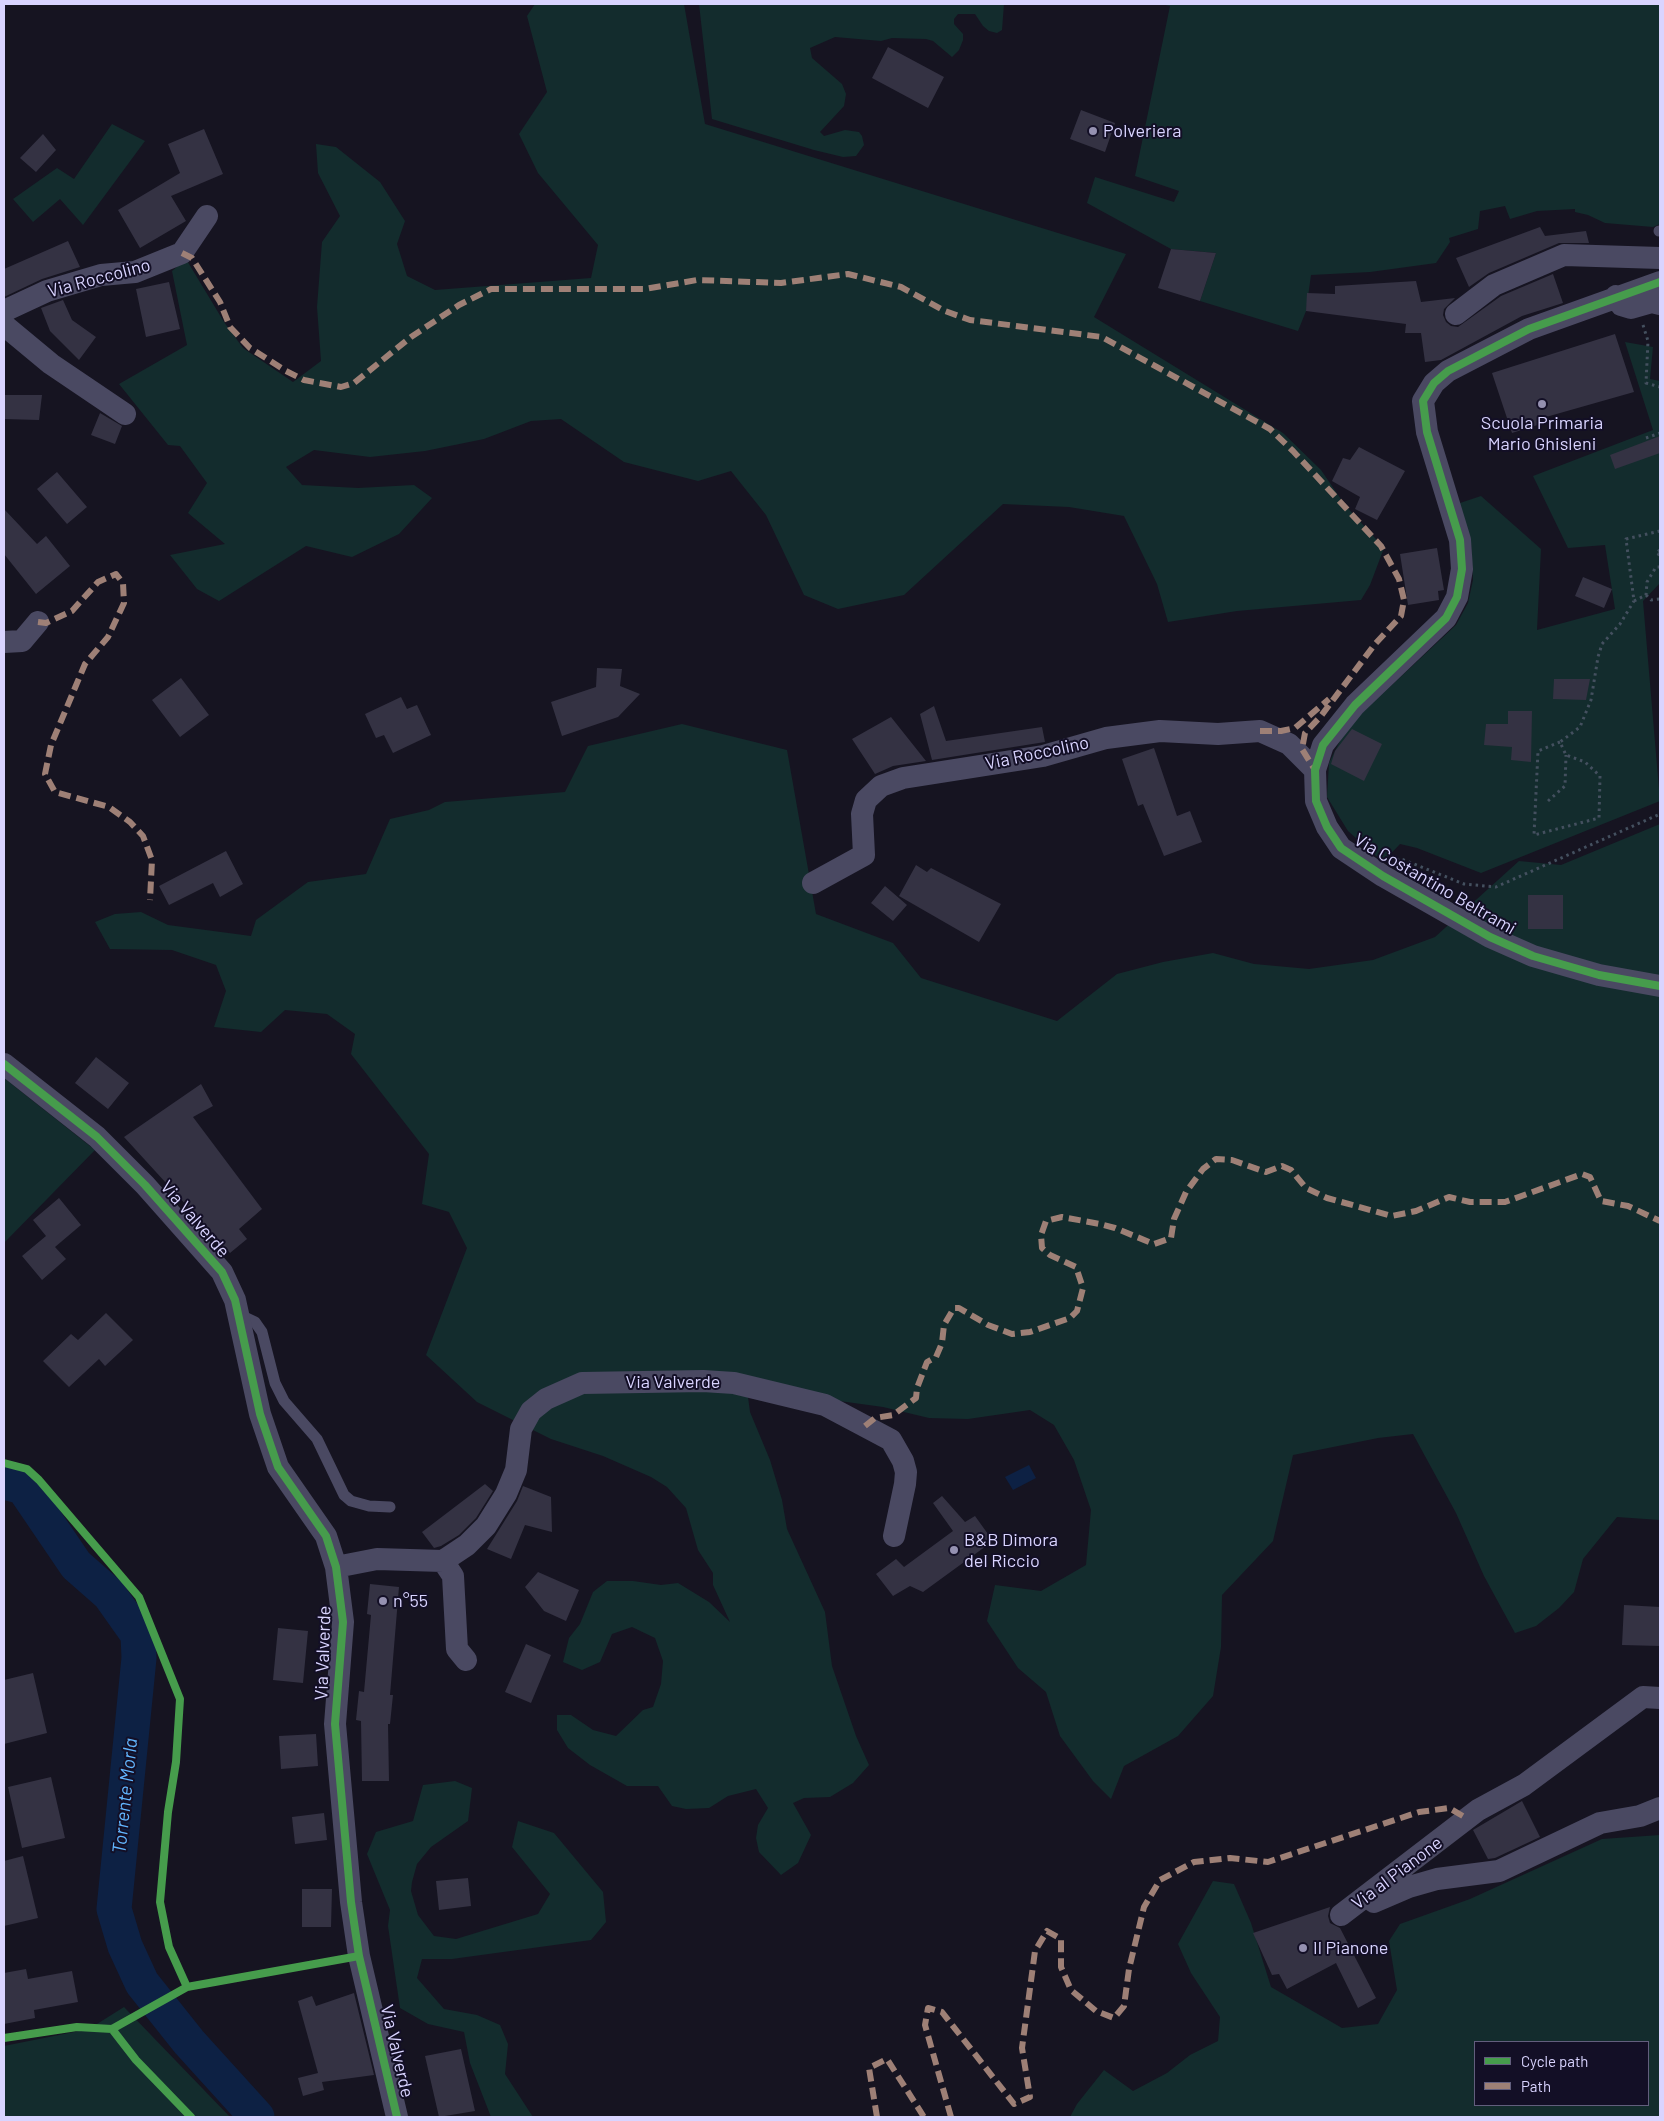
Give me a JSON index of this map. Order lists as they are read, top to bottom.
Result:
{
  "streets": {
    "street": [
      "Via Roccolino",
      "Via Costantino Beltrami",
      "Via Valverde",
      "Via al Pianone"
    ]
  },
  "crossings": [
    ["Via Roccolino", "Via Costantino Beltrami"]
  ],
  "water": ["Torrente Morla"],
  "places": [
    "Polveriera",
    "Scuola Primaria Mario Ghisleni",
    "B&B Dimora del Riccio",
    "n°55",
    "Il Pianone"
  ],
  "legend": ["Cycle path", "Path"]
}
